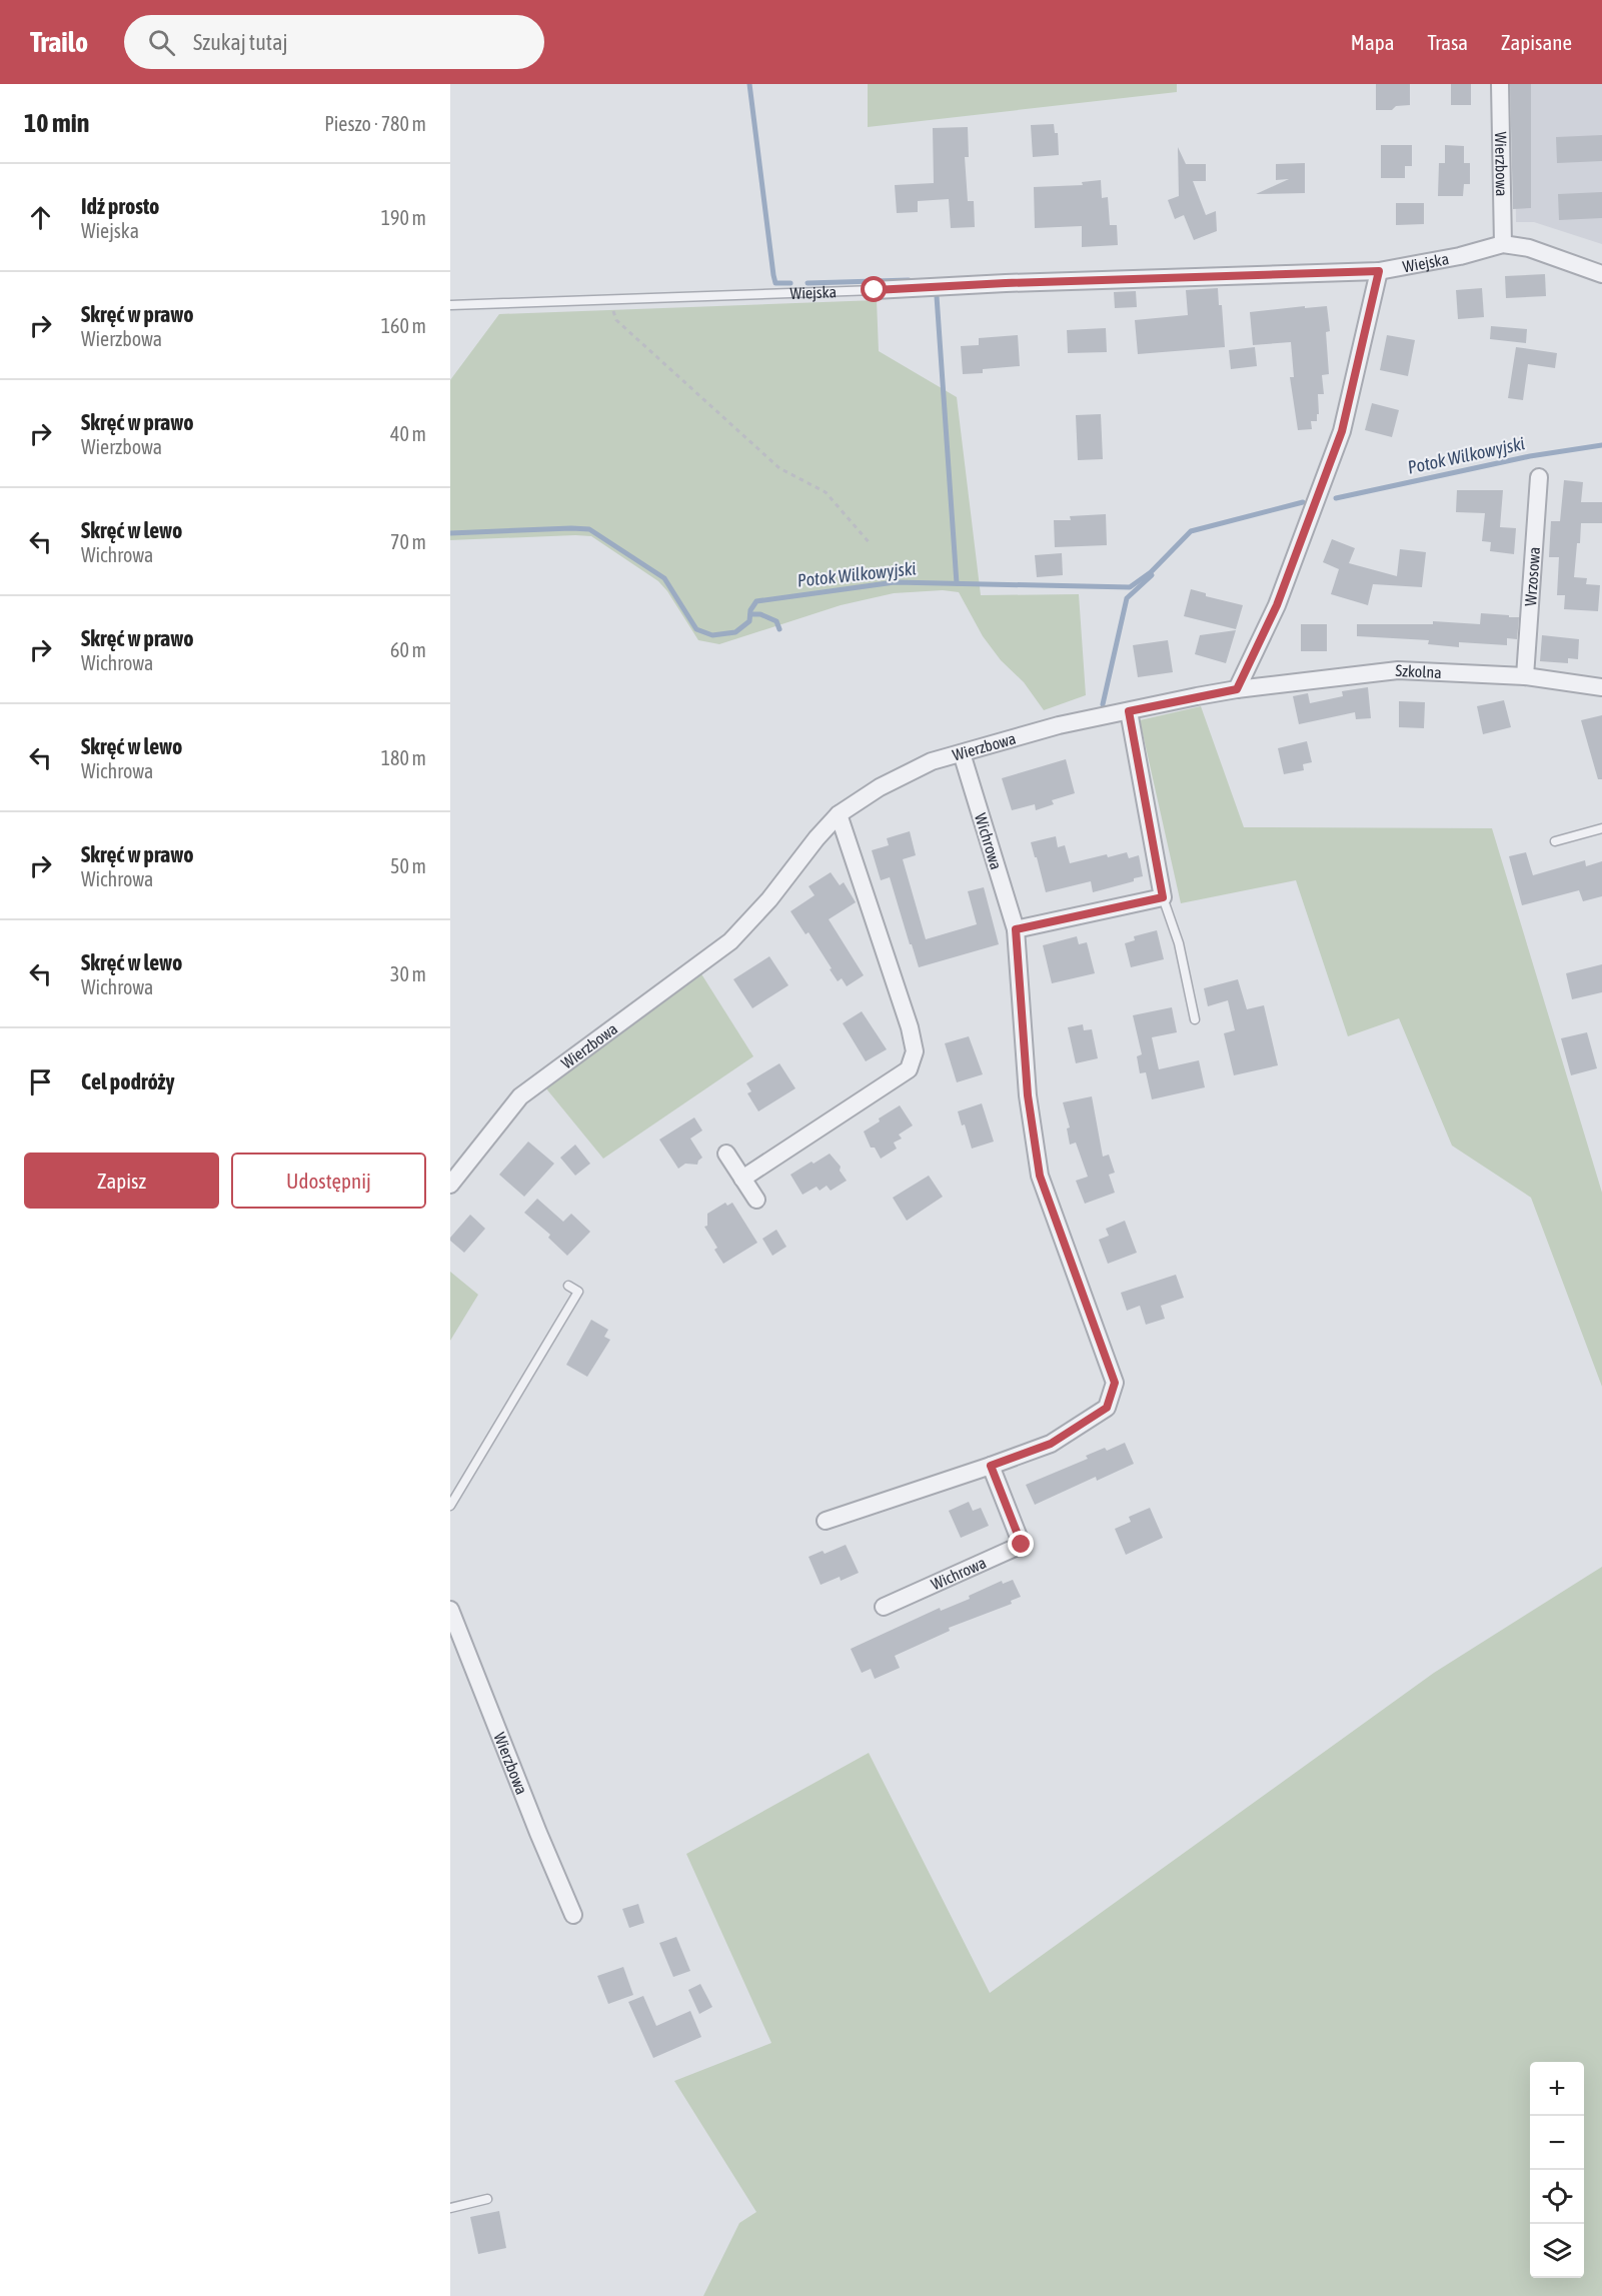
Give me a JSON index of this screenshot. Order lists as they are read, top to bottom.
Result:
{
  "streets": {
    "street": [
      "Wierzbowa",
      "Wiejska",
      "Wrzosowa",
      "Szkolna",
      "Wichrowa"
    ]
  },
  "crossings": [
    ["Wierzbowa", "Wiejska"],
    ["Wierzbowa", "Szkolna"],
    ["Wierzbowa", "Wichrowa"],
    ["Wrzosowa", "Szkolna"]
  ],
  "water": ["Potok Wilkowyjski"],
  "page": {
    "header": "Trailo",
    "search": "Szukaj tutaj",
    "nav": ["Mapa", "Trasa", "Zapisane"],
    "heading": ["10 min", "Pieszo · 780 m"],
    "list": [
      ["Idź prosto", "Wiejska", "190 m"],
      ["Skręć w prawo", "Wierzbowa", "160 m"],
      ["Skręć w prawo", "Wierzbowa", "40 m"],
      ["Skręć w lewo", "Wichrowa", "70 m"],
      ["Skręć w prawo", "Wichrowa", "60 m"],
      ["Skręć w lewo", "Wichrowa", "180 m"],
      ["Skręć w prawo", "Wichrowa", "50 m"],
      ["Skręć w lewo", "Wichrowa", "30 m"],
      "Cel podróży"
    ],
    "buttons": ["Zapisz", "Udostępnij"],
    "map_buttons": ["+", "−"]
  }
}
